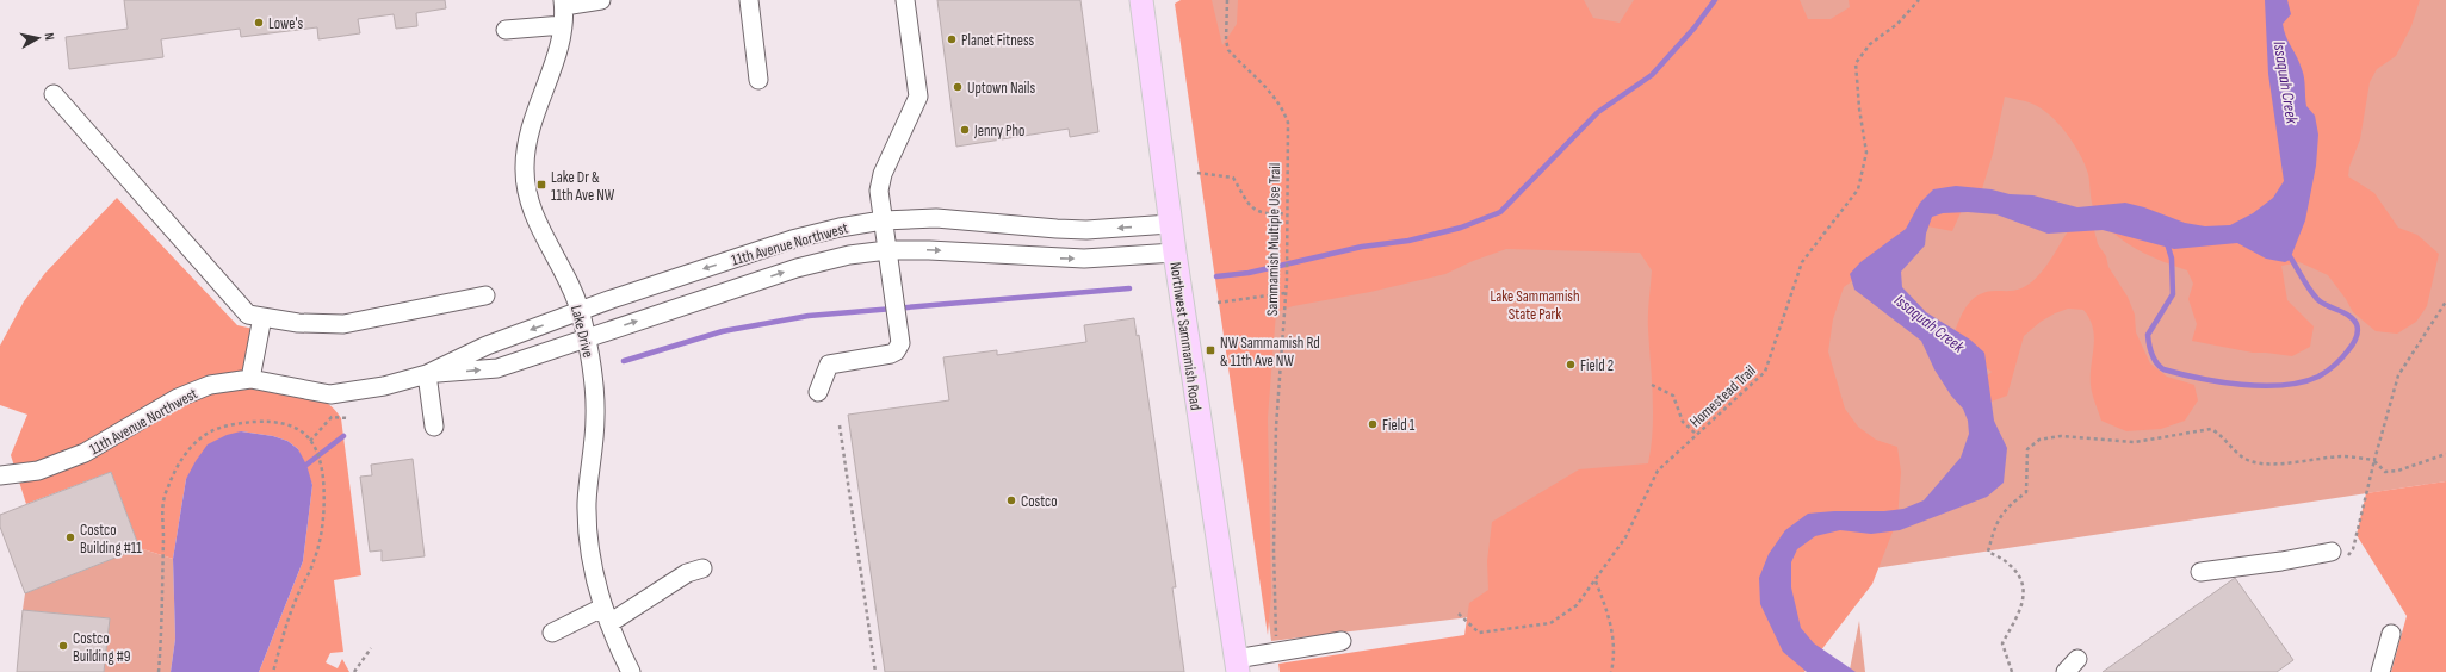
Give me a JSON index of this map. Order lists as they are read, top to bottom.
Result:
{
  "streets": {
    "main road": ["Northwest Sammamish Road"],
    "street": ["11th Avenue Northwest", "Lake Drive"],
    "path": ["Sammamish Multiple Use Trail", "Homestead Trail"]
  },
  "crossings": [
    ["11th Avenue Northwest", "Lake Drive"],
    ["11th Avenue Northwest", "Northwest Sammamish Road"]
  ],
  "water": ["Issaquah Creek"],
  "parks": ["Lake Sammamish State Park"],
  "places": {
    "other": [
      "Lowe's",
      "Planet Fitness",
      "Uptown Nails",
      "Jenny Pho",
      "Field 2",
      "Field 1",
      "Costco",
      "Costco Building #11",
      "Costco Building #9"
    ],
    "transit": ["Lake Dr & 11th Ave NW", "NW Sammamish Rd & 11th Ave NW"]
  },
  "north": "right"
}
